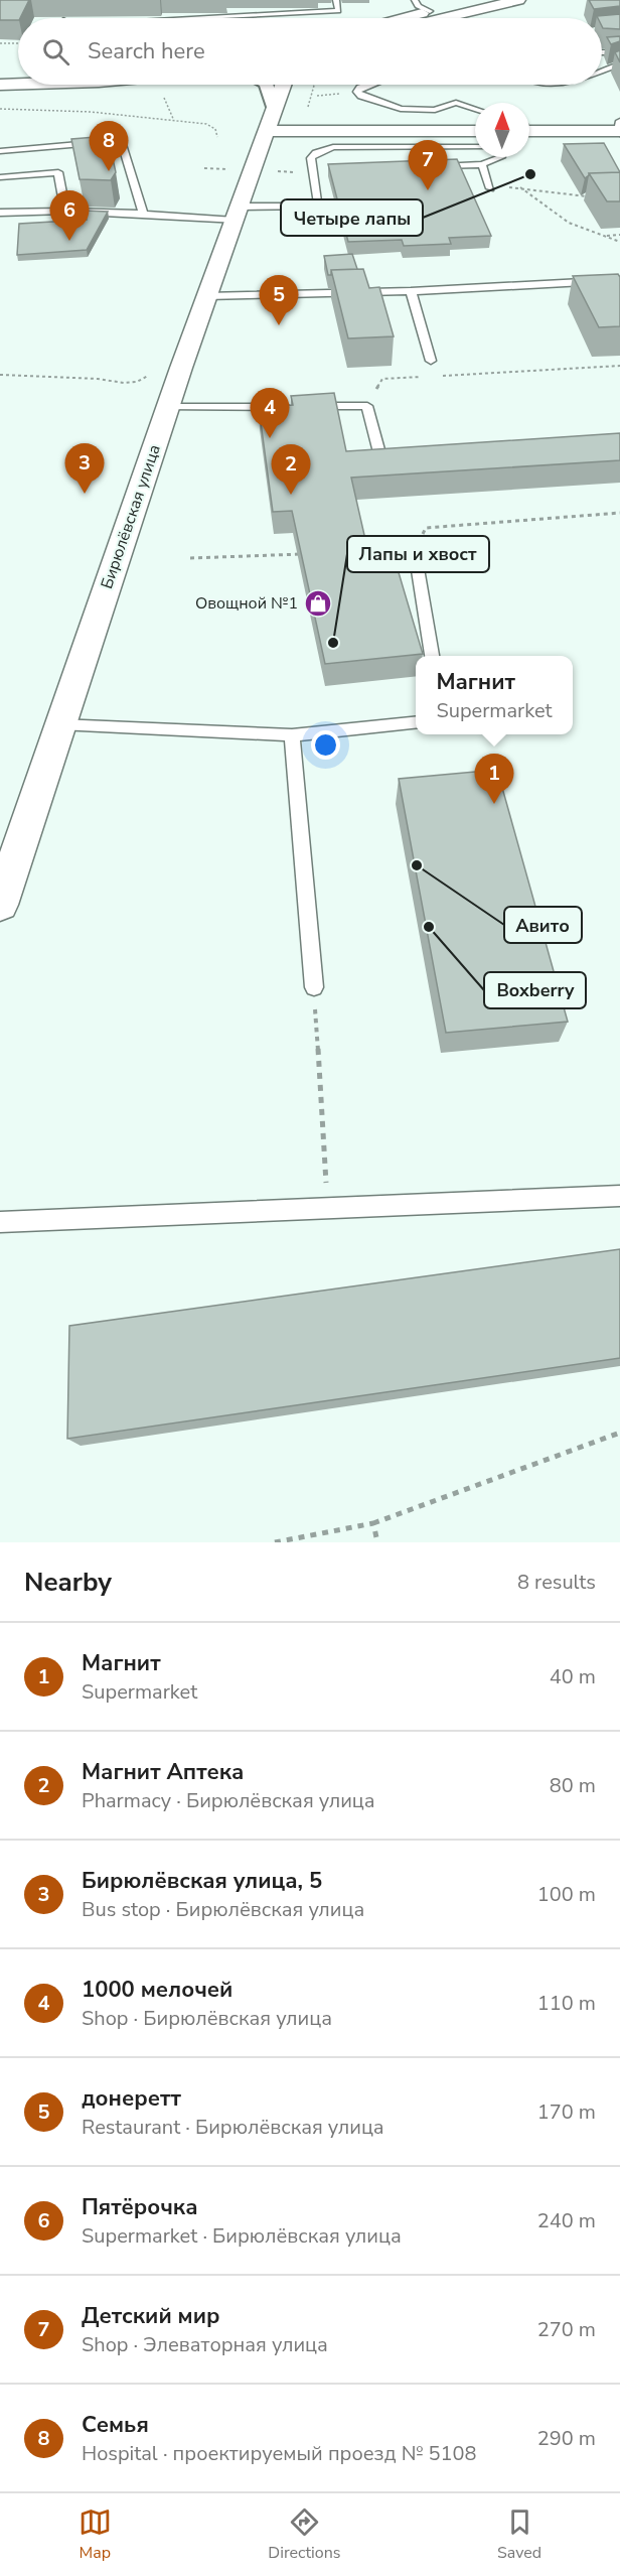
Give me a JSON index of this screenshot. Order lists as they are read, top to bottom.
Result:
{
  "streets": {
    "street": ["Бирюлёвская улица"]
  },
  "places": {
    "other": [
      "Четыре лапы",
      "Лапы и хвост",
      "Авито",
      "Boxberry"
    ],
    "shop": ["Овощной №1"]
  },
  "north": "top",
  "page": {
    "search": "Search here",
    "pins": [
      "8",
      "7",
      "6",
      "5",
      "4",
      "3",
      "2",
      "1"
    ],
    "popup": ["Магнит", "Supermarket"],
    "heading": ["Nearby", "8 results"],
    "list": [
      {
        "mark": "1",
        "name": "Магнит",
        "note": "Supermarket",
        "value": "40 m"
      },
      {
        "mark": "2",
        "name": "Магнит Аптека",
        "note": "Pharmacy · Бирюлёвская улица",
        "value": "80 m"
      },
      {
        "mark": "3",
        "name": "Бирюлёвская улица, 5",
        "note": "Bus stop · Бирюлёвская улица",
        "value": "100 m"
      },
      {
        "mark": "4",
        "name": "1000 мелочей",
        "note": "Shop · Бирюлёвская улица",
        "value": "110 m"
      },
      {
        "mark": "5",
        "name": "донеретт",
        "note": "Restaurant · Бирюлёвская улица",
        "value": "170 m"
      },
      {
        "mark": "6",
        "name": "Пятёрочка",
        "note": "Supermarket · Бирюлёвская улица",
        "value": "240 m"
      },
      {
        "mark": "7",
        "name": "Детский мир",
        "note": "Shop · Элеваторная улица",
        "value": "270 m"
      },
      {
        "mark": "8",
        "name": "Семья",
        "note": "Hospital · проектируемый проезд № 5108",
        "value": "290 m"
      }
    ],
    "nav": ["Map", "Directions", "Saved"]
  }
}
